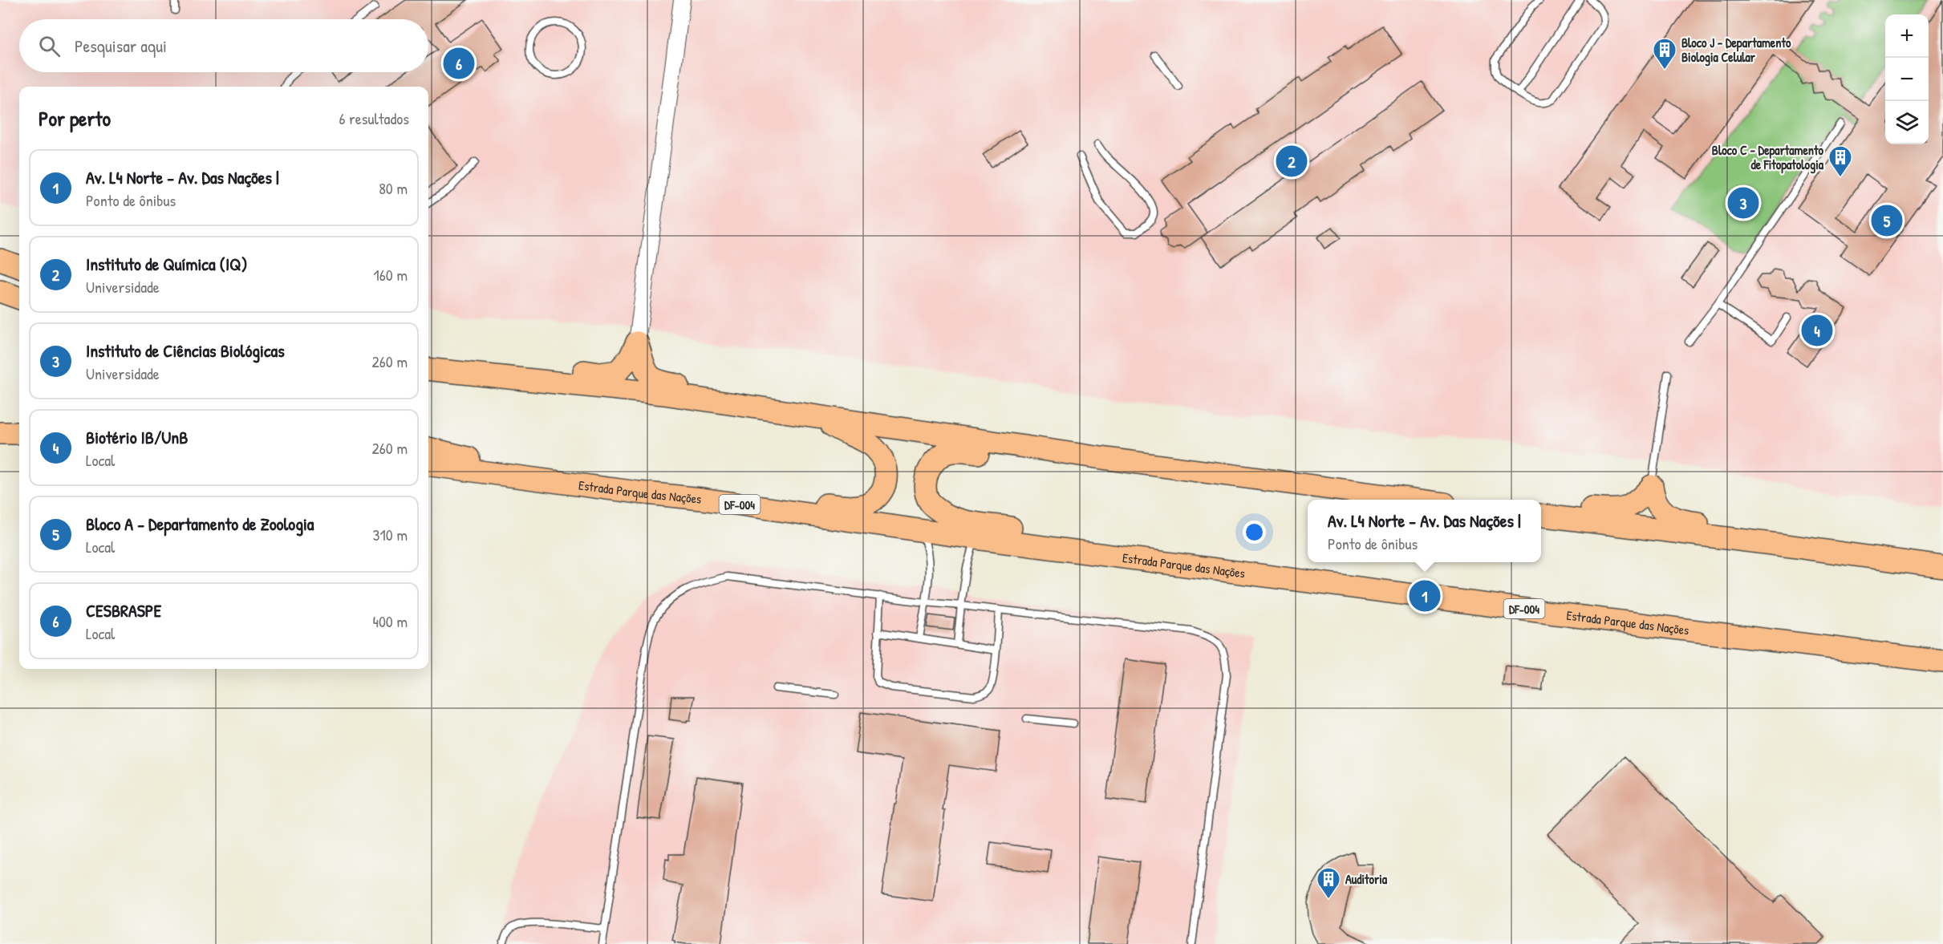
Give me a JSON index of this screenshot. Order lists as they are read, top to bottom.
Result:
{
  "streets": {
    "highway": ["Estrada Parque das Nações", "DF-004"]
  },
  "places": {
    "building": ["Bloco J - Departamento Biologia Celular", "Bloco C - Departamento de Fitopatologia", "Auditoria"]
  },
  "page": {
    "map_buttons": ["+", "−"],
    "search": "Pesquisar aqui",
    "pins": [
      "6",
      "2",
      "3",
      "5",
      "4",
      "1"
    ],
    "heading": ["Por perto", "6 resultados"],
    "list": [
      {
        "mark": "1",
        "name": "Av. L4 Norte - Av. Das Nações |",
        "note": "Ponto de ônibus",
        "value": "80 m"
      },
      {
        "mark": "2",
        "name": "Instituto de Química (IQ)",
        "note": "Universidade",
        "value": "160 m"
      },
      {
        "mark": "3",
        "name": "Instituto de Ciências Biológicas",
        "note": "Universidade",
        "value": "260 m"
      },
      {
        "mark": "4",
        "name": "Biotério IB/UnB",
        "note": "Local",
        "value": "260 m"
      },
      {
        "mark": "5",
        "name": "Bloco A - Departamento de Zoologia",
        "note": "Local",
        "value": "310 m"
      },
      {
        "mark": "6",
        "name": "CESBRASPE",
        "note": "Local",
        "value": "400 m"
      }
    ],
    "popup": ["Av. L4 Norte - Av. Das Nações |", "Ponto de ônibus"]
  }
}
